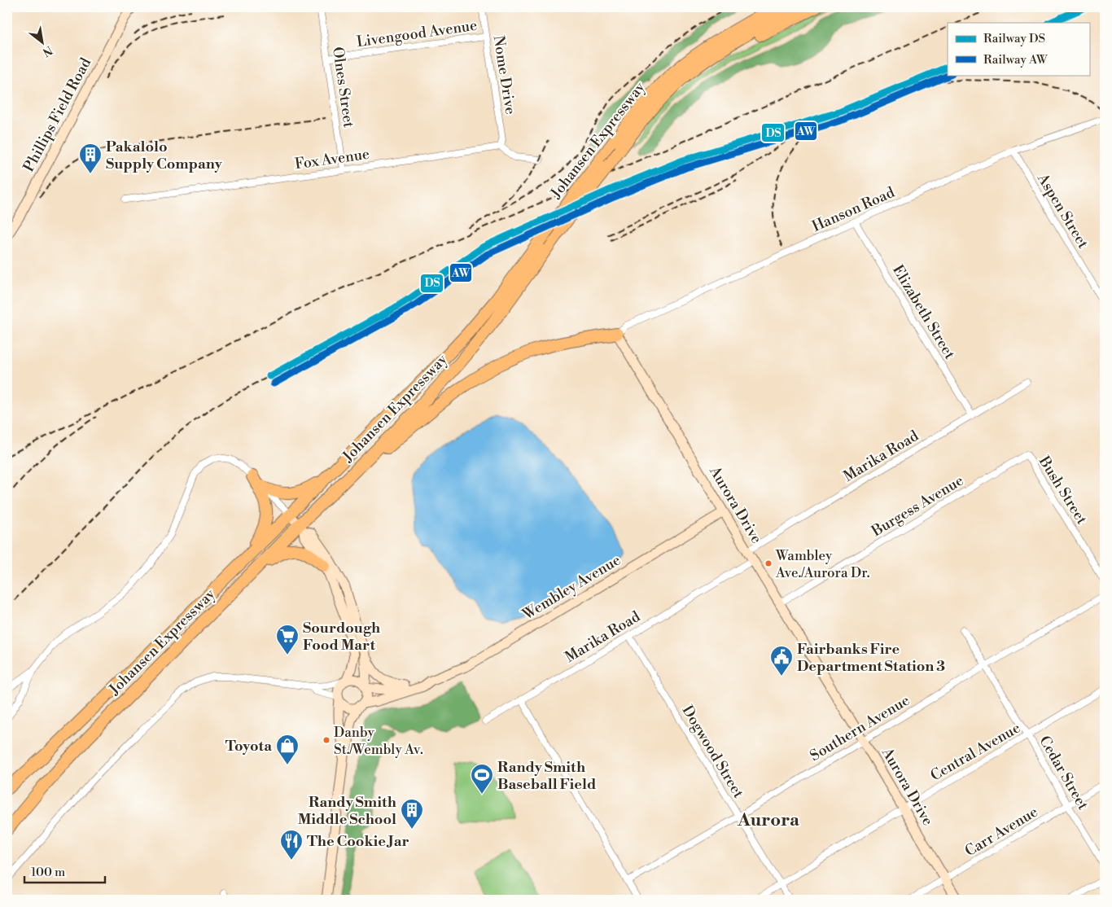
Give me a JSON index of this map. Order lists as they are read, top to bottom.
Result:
{
  "streets": {
    "highway": ["Johansen Expressway"],
    "street": [
      "Livengood Avenue",
      "Nome Drive",
      "Olnes Street",
      "Phillips Field Road",
      "Fox Avenue",
      "Hanson Road",
      "Aspen Street",
      "Elizabeth Street",
      "Marika Road",
      "Bush Street",
      "Aurora Drive",
      "Burgess Avenue",
      "Wembley Avenue",
      "Southern Avenue",
      "Dogwood Street",
      "Central Avenue",
      "Cedar Street",
      "Carr Avenue"
    ]
  },
  "crossings": [
    ["Livengood Avenue", "Nome Drive"],
    ["Livengood Avenue", "Olnes Street"],
    ["Nome Drive", "Fox Avenue"],
    ["Olnes Street", "Fox Avenue"],
    ["Hanson Road", "Aspen Street"],
    ["Hanson Road", "Elizabeth Street"],
    ["Hanson Road", "Aurora Drive"],
    ["Elizabeth Street", "Marika Road"],
    ["Marika Road", "Aurora Drive"],
    ["Marika Road", "Dogwood Street"],
    ["Bush Street", "Burgess Avenue"],
    ["Aurora Drive", "Burgess Avenue"],
    ["Aurora Drive", "Wembley Avenue"],
    ["Aurora Drive", "Southern Avenue"],
    ["Aurora Drive", "Central Avenue"],
    ["Aurora Drive", "Carr Avenue"],
    ["Southern Avenue", "Dogwood Street"],
    ["Southern Avenue", "Cedar Street"],
    ["Dogwood Street", "Central Avenue"],
    ["Central Avenue", "Cedar Street"],
    ["Cedar Street", "Carr Avenue"]
  ],
  "districts": ["Aurora"],
  "places": {
    "building": ["Pakalolo Supply Company", "Randy Smith Middle School"],
    "other": ["Wambley Ave./Aurora Dr.", "Danby St./Wembly Av."],
    "supermarket": ["Sourdough Food Mart"],
    "public building": ["Fairbanks Fire Department Station 3"],
    "shop": ["Toyota"],
    "sports": ["Randy Smith Baseball Field"],
    "restaurant": ["The Cookie Jar"]
  },
  "lines": ["rail line DS", "rail line AW"],
  "legend": ["Railway DS", "Railway AW"],
  "scale_bar": "100 m",
  "north": "bottom right"
}
